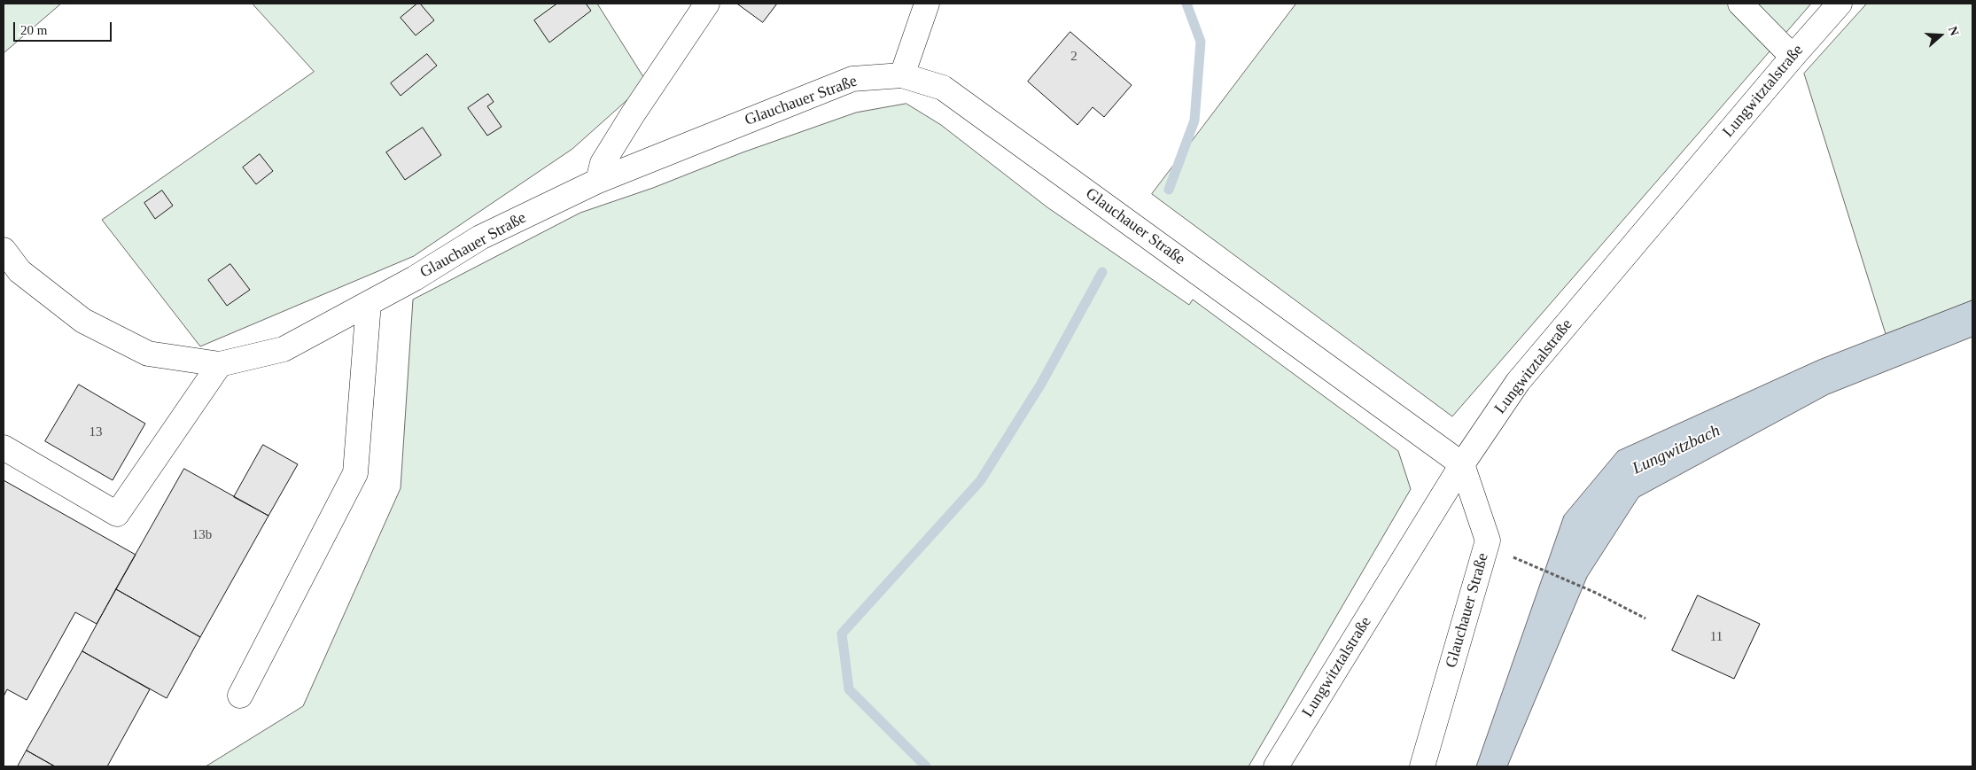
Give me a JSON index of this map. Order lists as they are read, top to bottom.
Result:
{
  "streets": {
    "street": ["Lungwitztalstraße", "Glauchauer Straße"]
  },
  "crossings": [
    ["Lungwitztalstraße", "Glauchauer Straße"]
  ],
  "water": ["Lungwitzbach"],
  "house_numbers": [
    "2",
    "13",
    "13b",
    "11"
  ],
  "scale_bar": "20 m",
  "north": "right"
}
